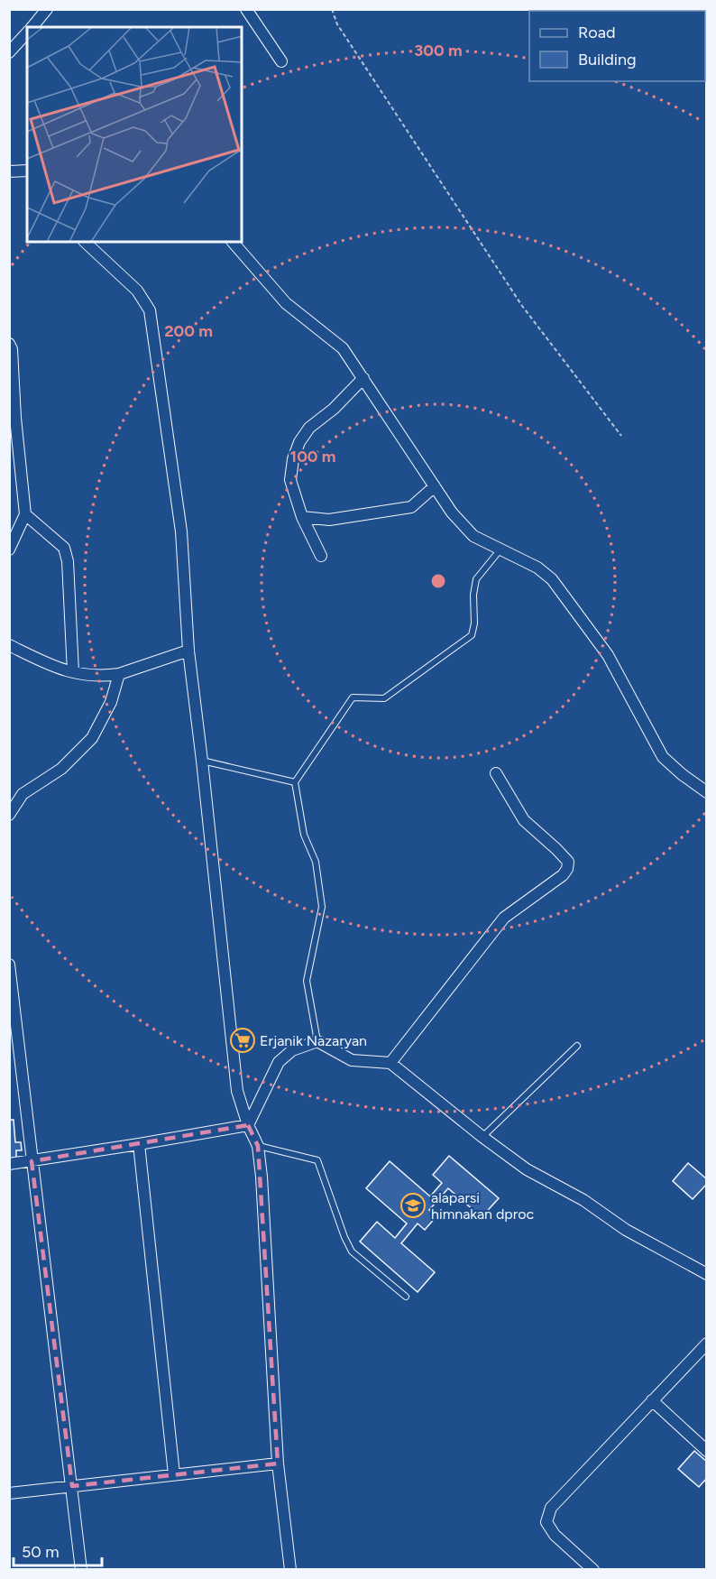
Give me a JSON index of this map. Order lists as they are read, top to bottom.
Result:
{
  "places": {
    "supermarket": ["Erjanik Nazaryan"],
    "school or university": ["alaparsi himnakan dproc"]
  },
  "legend": ["Road", "Building"],
  "scale_bar": "50 m",
  "rings": ["300 m", "200 m", "100 m"]
}
